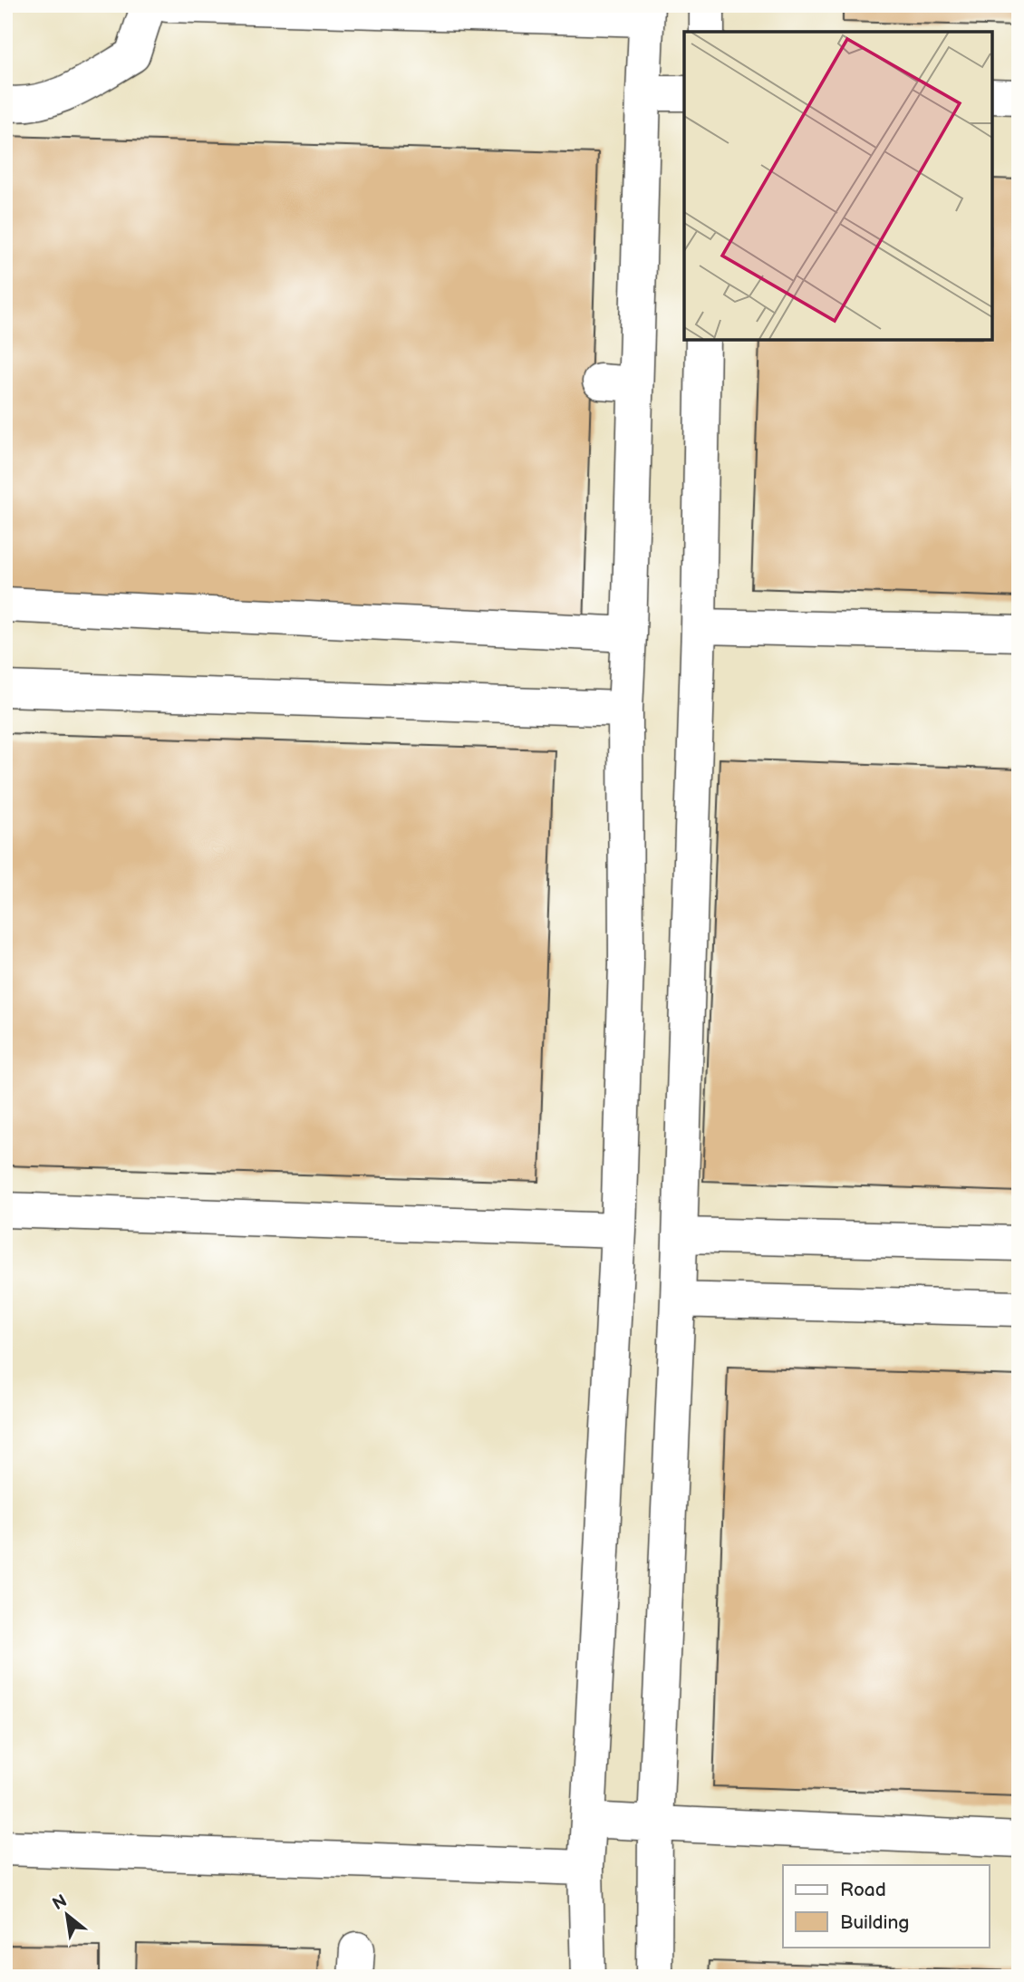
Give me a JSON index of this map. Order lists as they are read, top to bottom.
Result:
{
  "legend": ["Road", "Building"],
  "north": "top left"
}
